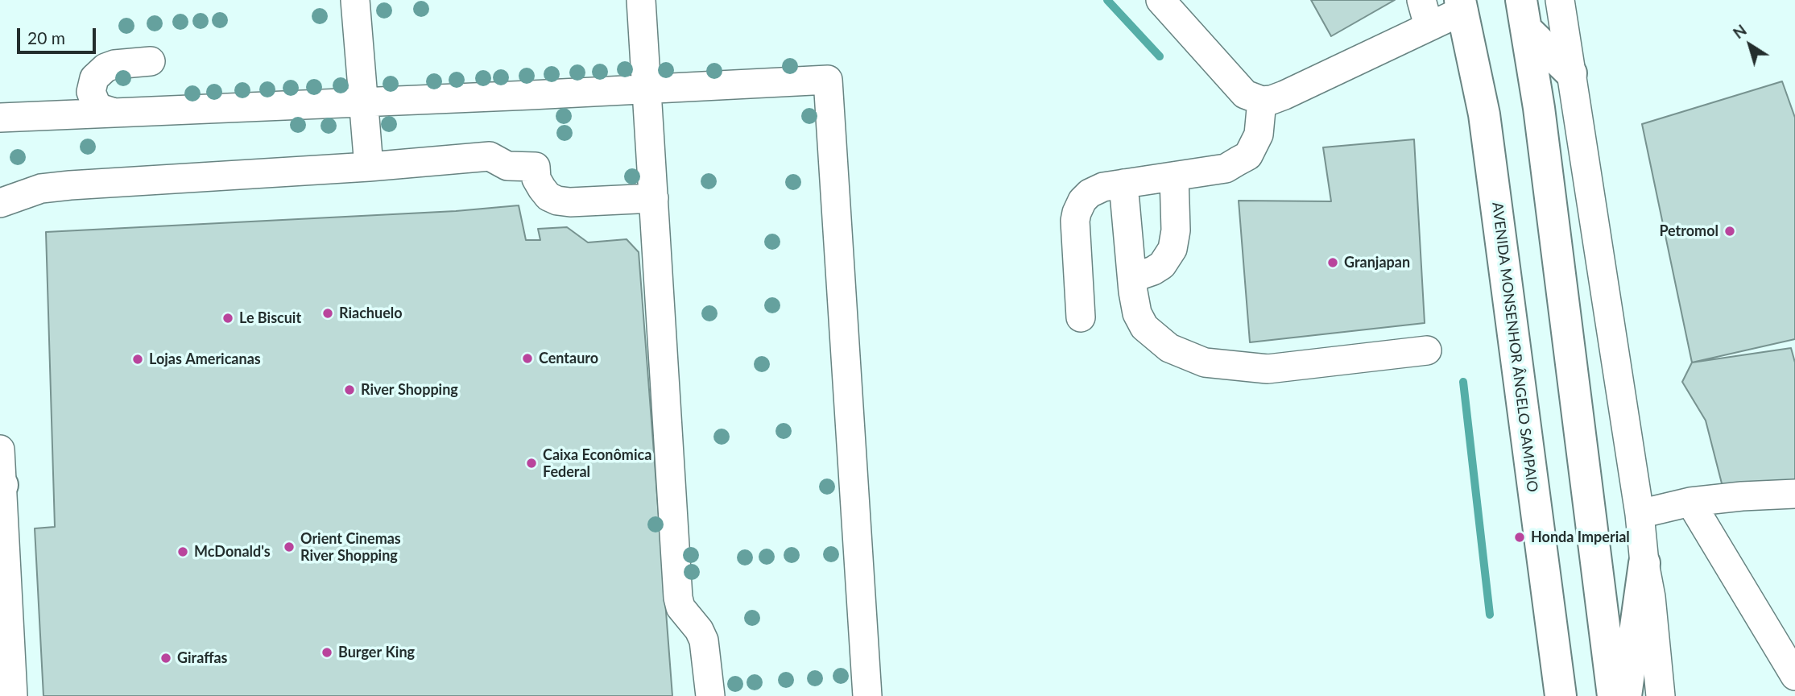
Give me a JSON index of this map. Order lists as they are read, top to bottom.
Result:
{
  "streets": {
    "main road": ["AVENIDA MONSENHOR ÂNGELO SAMPAIO"]
  },
  "places": [
    "Petromol",
    "Granjapan",
    "Riachuelo",
    "Le Biscuit",
    "Centauro",
    "Lojas Americanas",
    "River Shopping",
    "Caixa Econômica Federal",
    "Honda Imperial",
    "Orient Cinemas River Shopping",
    "McDonald's",
    "Burger King",
    "Giraffas"
  ],
  "scale_bar": "20 m",
  "north": "top left"
}
